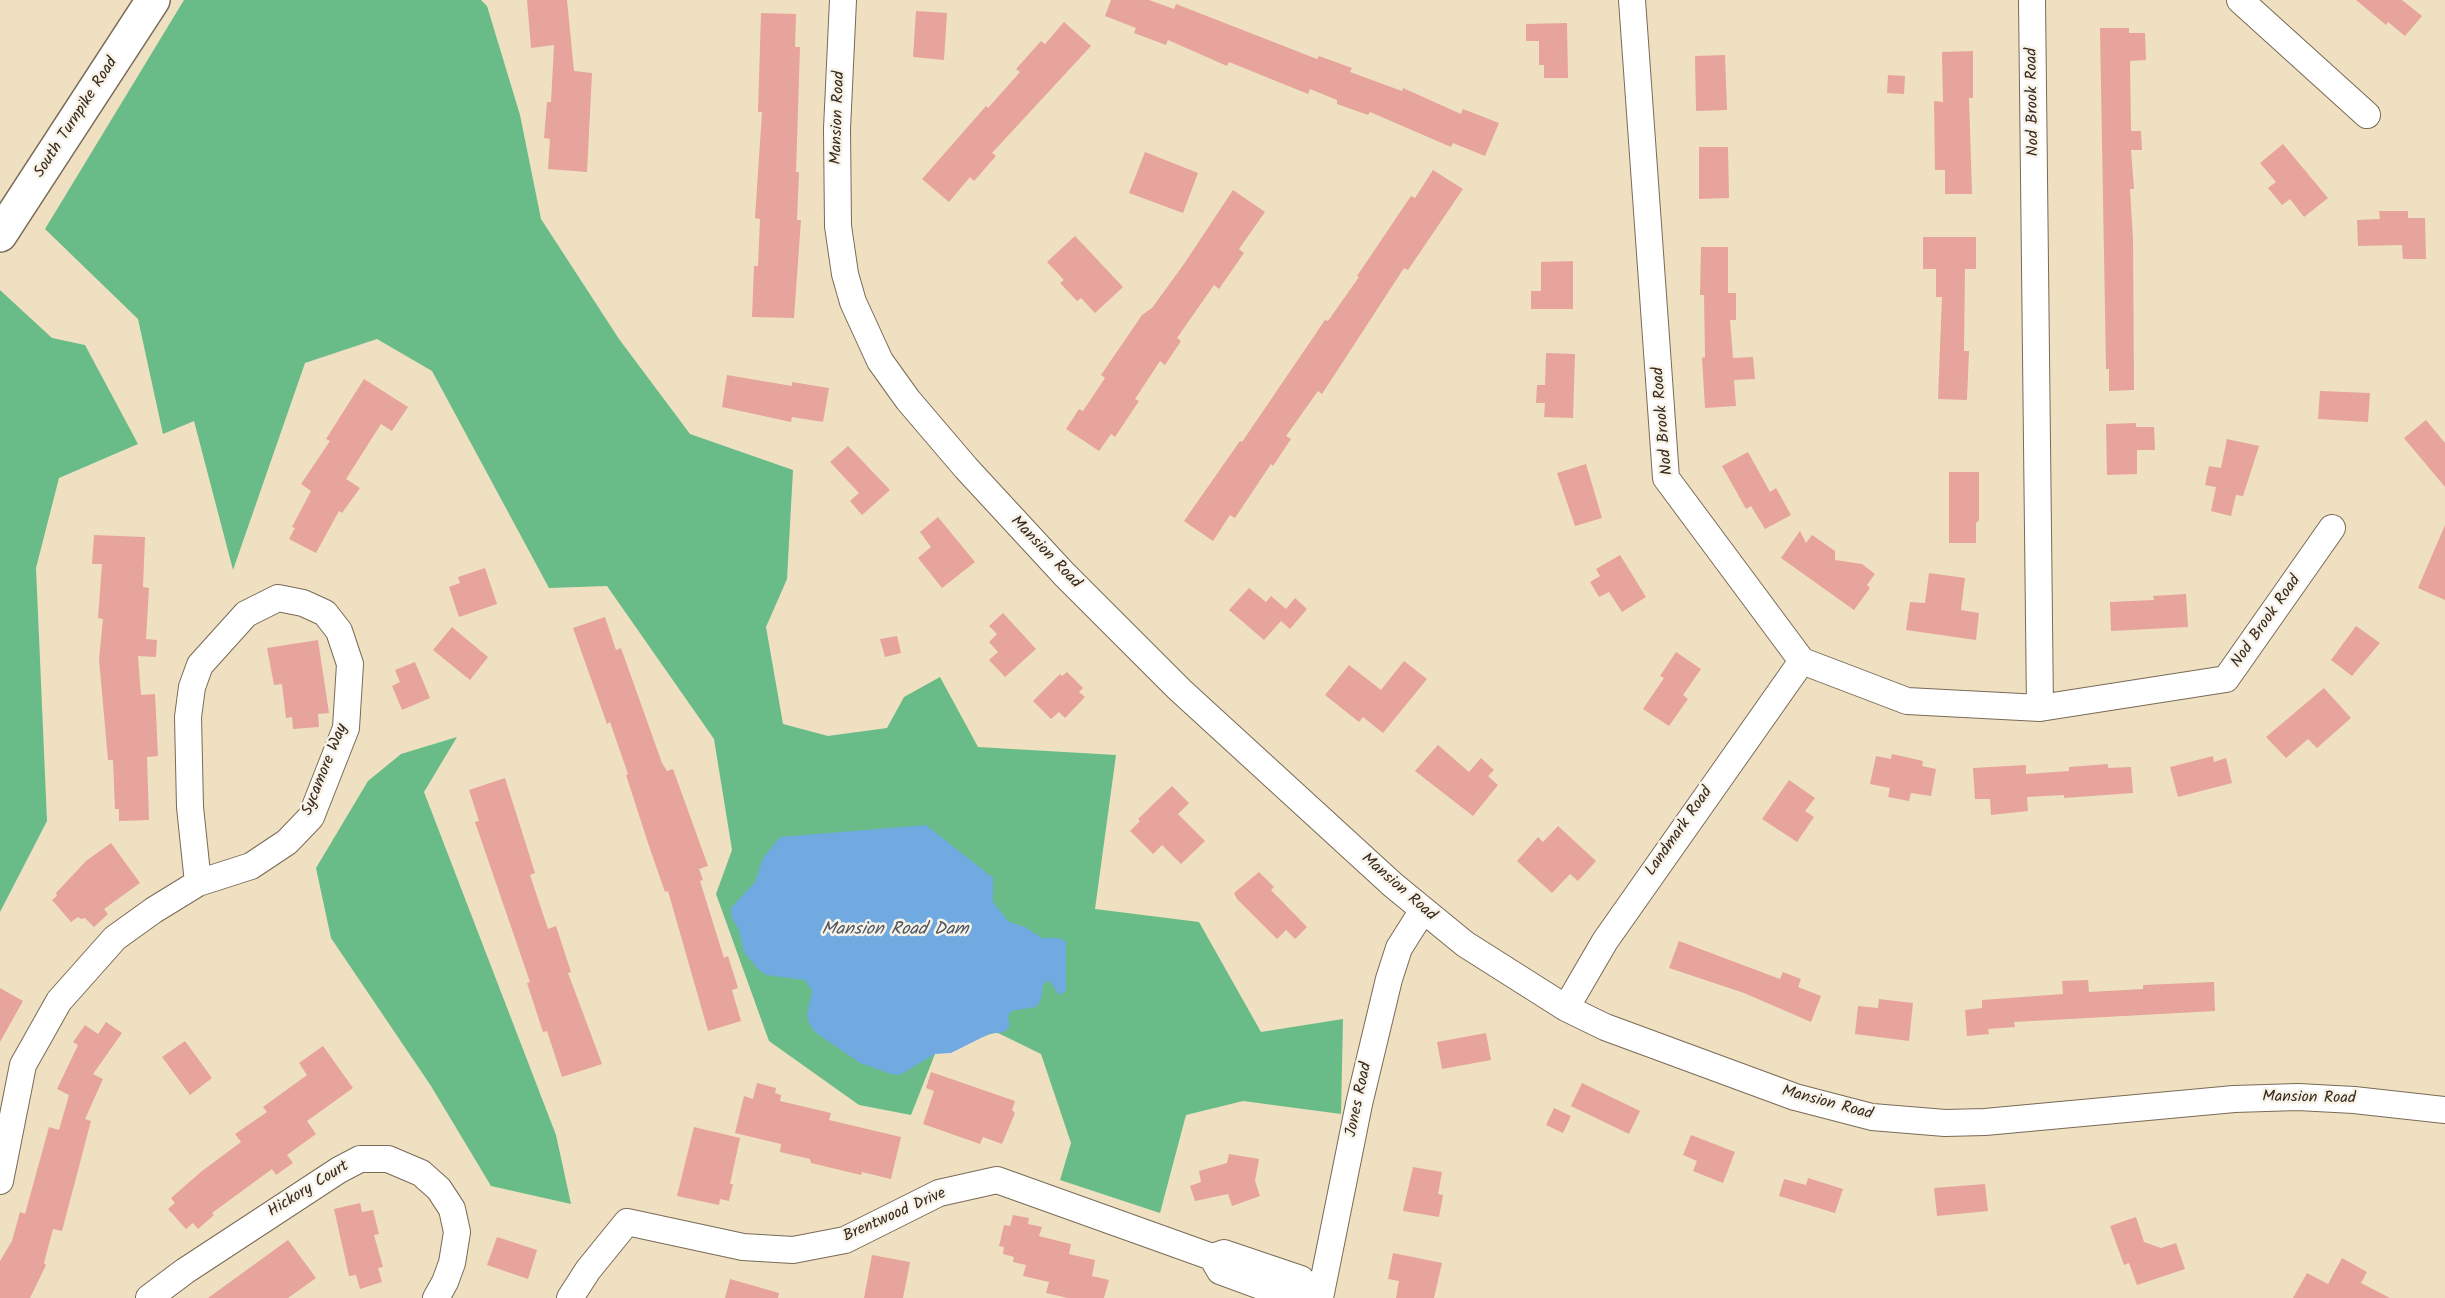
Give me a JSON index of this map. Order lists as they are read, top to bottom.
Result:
{
  "streets": {
    "main road": ["South Turnpike Road"],
    "street": [
      "Nod Brook Road",
      "Mansion Road",
      "Sycamore Way",
      "Landmark Road",
      "Jones Road",
      "Hickory Court",
      "Brentwood Drive"
    ]
  },
  "crossings": [
    ["Nod Brook Road", "Landmark Road"],
    ["Mansion Road", "Landmark Road"],
    ["Mansion Road", "Jones Road"],
    ["Jones Road", "Brentwood Drive"]
  ],
  "water": ["Mansion Road Dam"]
}
